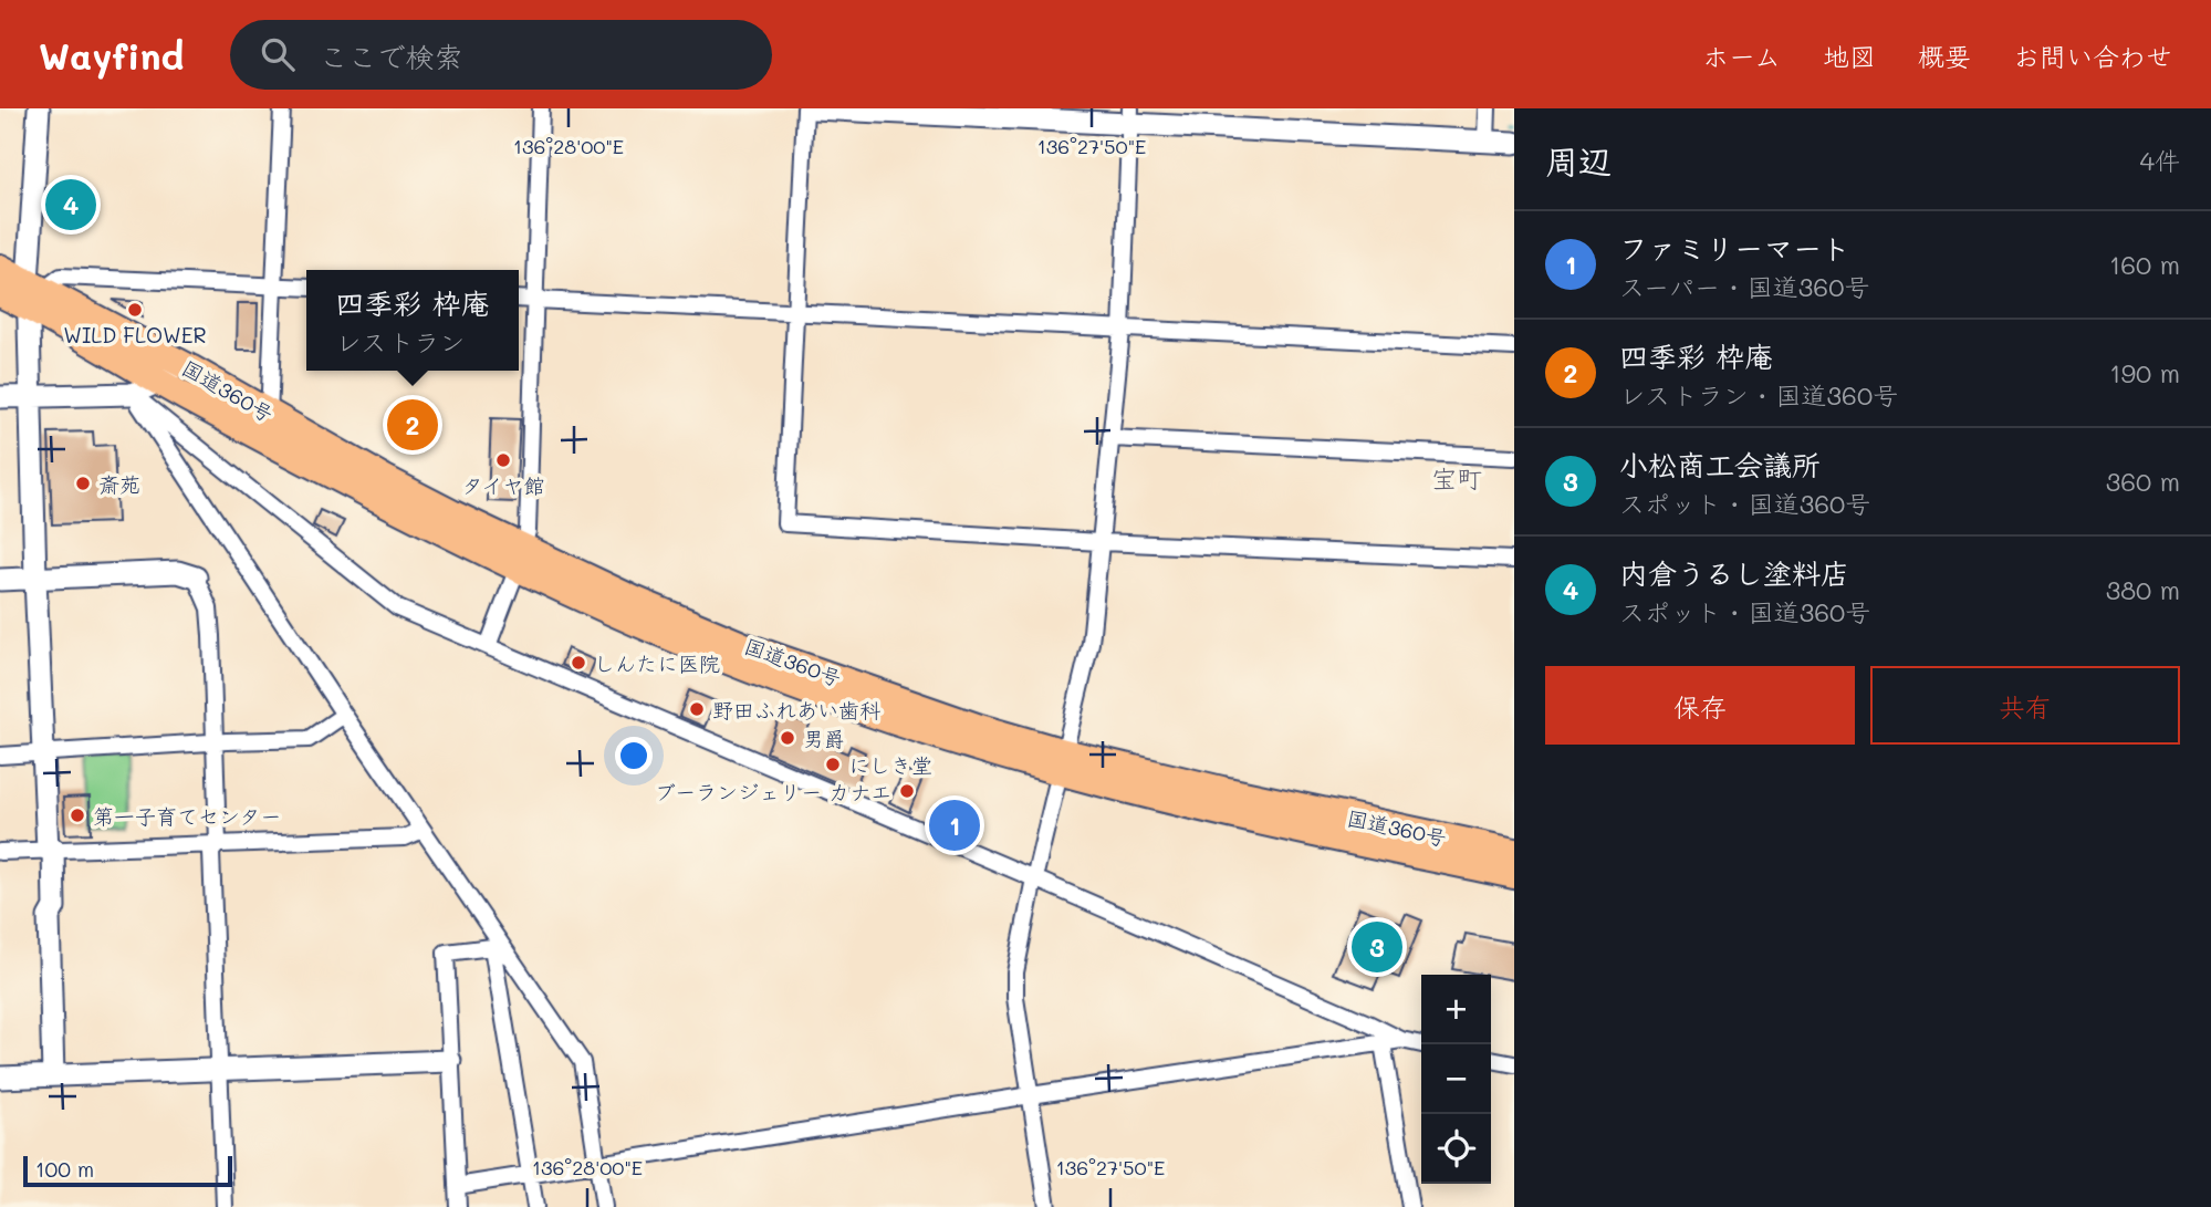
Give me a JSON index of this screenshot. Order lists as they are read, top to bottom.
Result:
{
  "streets": {
    "highway": ["国道360号"]
  },
  "districts": ["宝町"],
  "places": [
    "WILD FLOWER",
    "タイヤ館",
    "斎苑",
    "しんたに医院",
    "野田ふれあい歯科",
    "男爵",
    "にしき堂",
    "ブーランジェリー カナエ",
    "第一子育てセンター"
  ],
  "scale_bar": "100 m",
  "page": {
    "header": "Wayfind",
    "search": "ここで検索",
    "nav": [
      "ホーム",
      "地図",
      "概要",
      "お問い合わせ"
    ],
    "heading": ["周辺", "4件"],
    "pins": [
      "4",
      "2",
      "1",
      "3"
    ],
    "list": [
      {
        "mark": "1",
        "name": "ファミリーマート",
        "note": "スーパー · 国道360号",
        "value": "160 m"
      },
      {
        "mark": "2",
        "name": "四季彩 枠庵",
        "note": "レストラン · 国道360号",
        "value": "190 m"
      },
      {
        "mark": "3",
        "name": "小松商工会議所",
        "note": "スポット · 国道360号",
        "value": "360 m"
      },
      {
        "mark": "4",
        "name": "内倉うるし塗料店",
        "note": "スポット · 国道360号",
        "value": "380 m"
      }
    ],
    "popup": ["四季彩 枠庵", "レストラン"],
    "buttons": ["保存", "共有"],
    "map_buttons": ["+", "−"],
    "scale": "100 m"
  },
  "coordinates": ["136°28'00\"E", "136°27'50\"E"]
}
